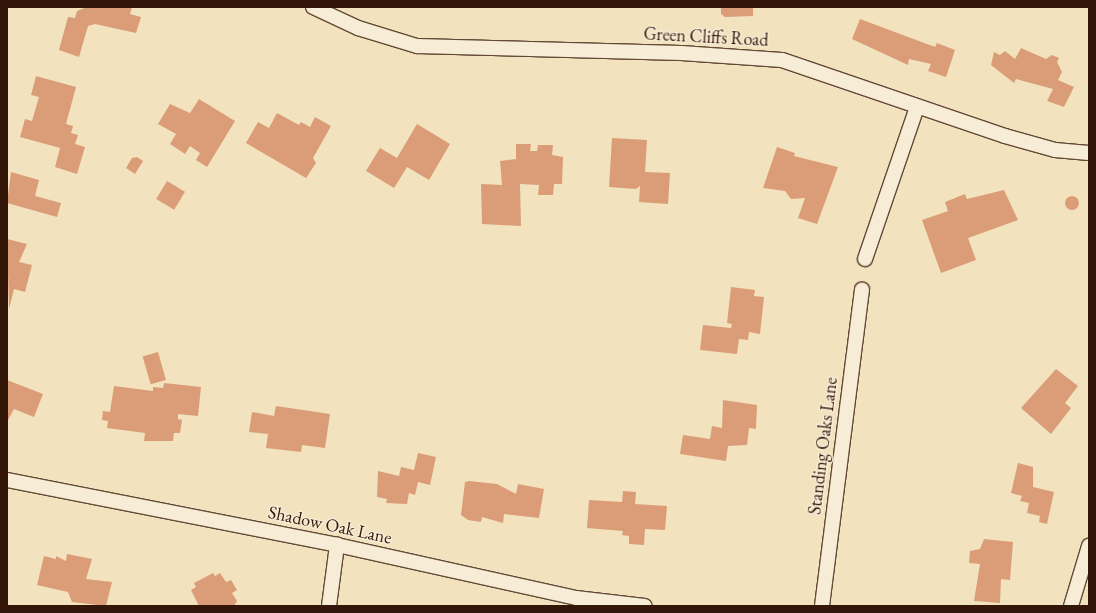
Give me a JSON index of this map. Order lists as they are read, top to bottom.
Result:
{
  "streets": {
    "street": ["Green Cliffs Road", "Standing Oaks Lane", "Shadow Oak Lane"]
  }
}
